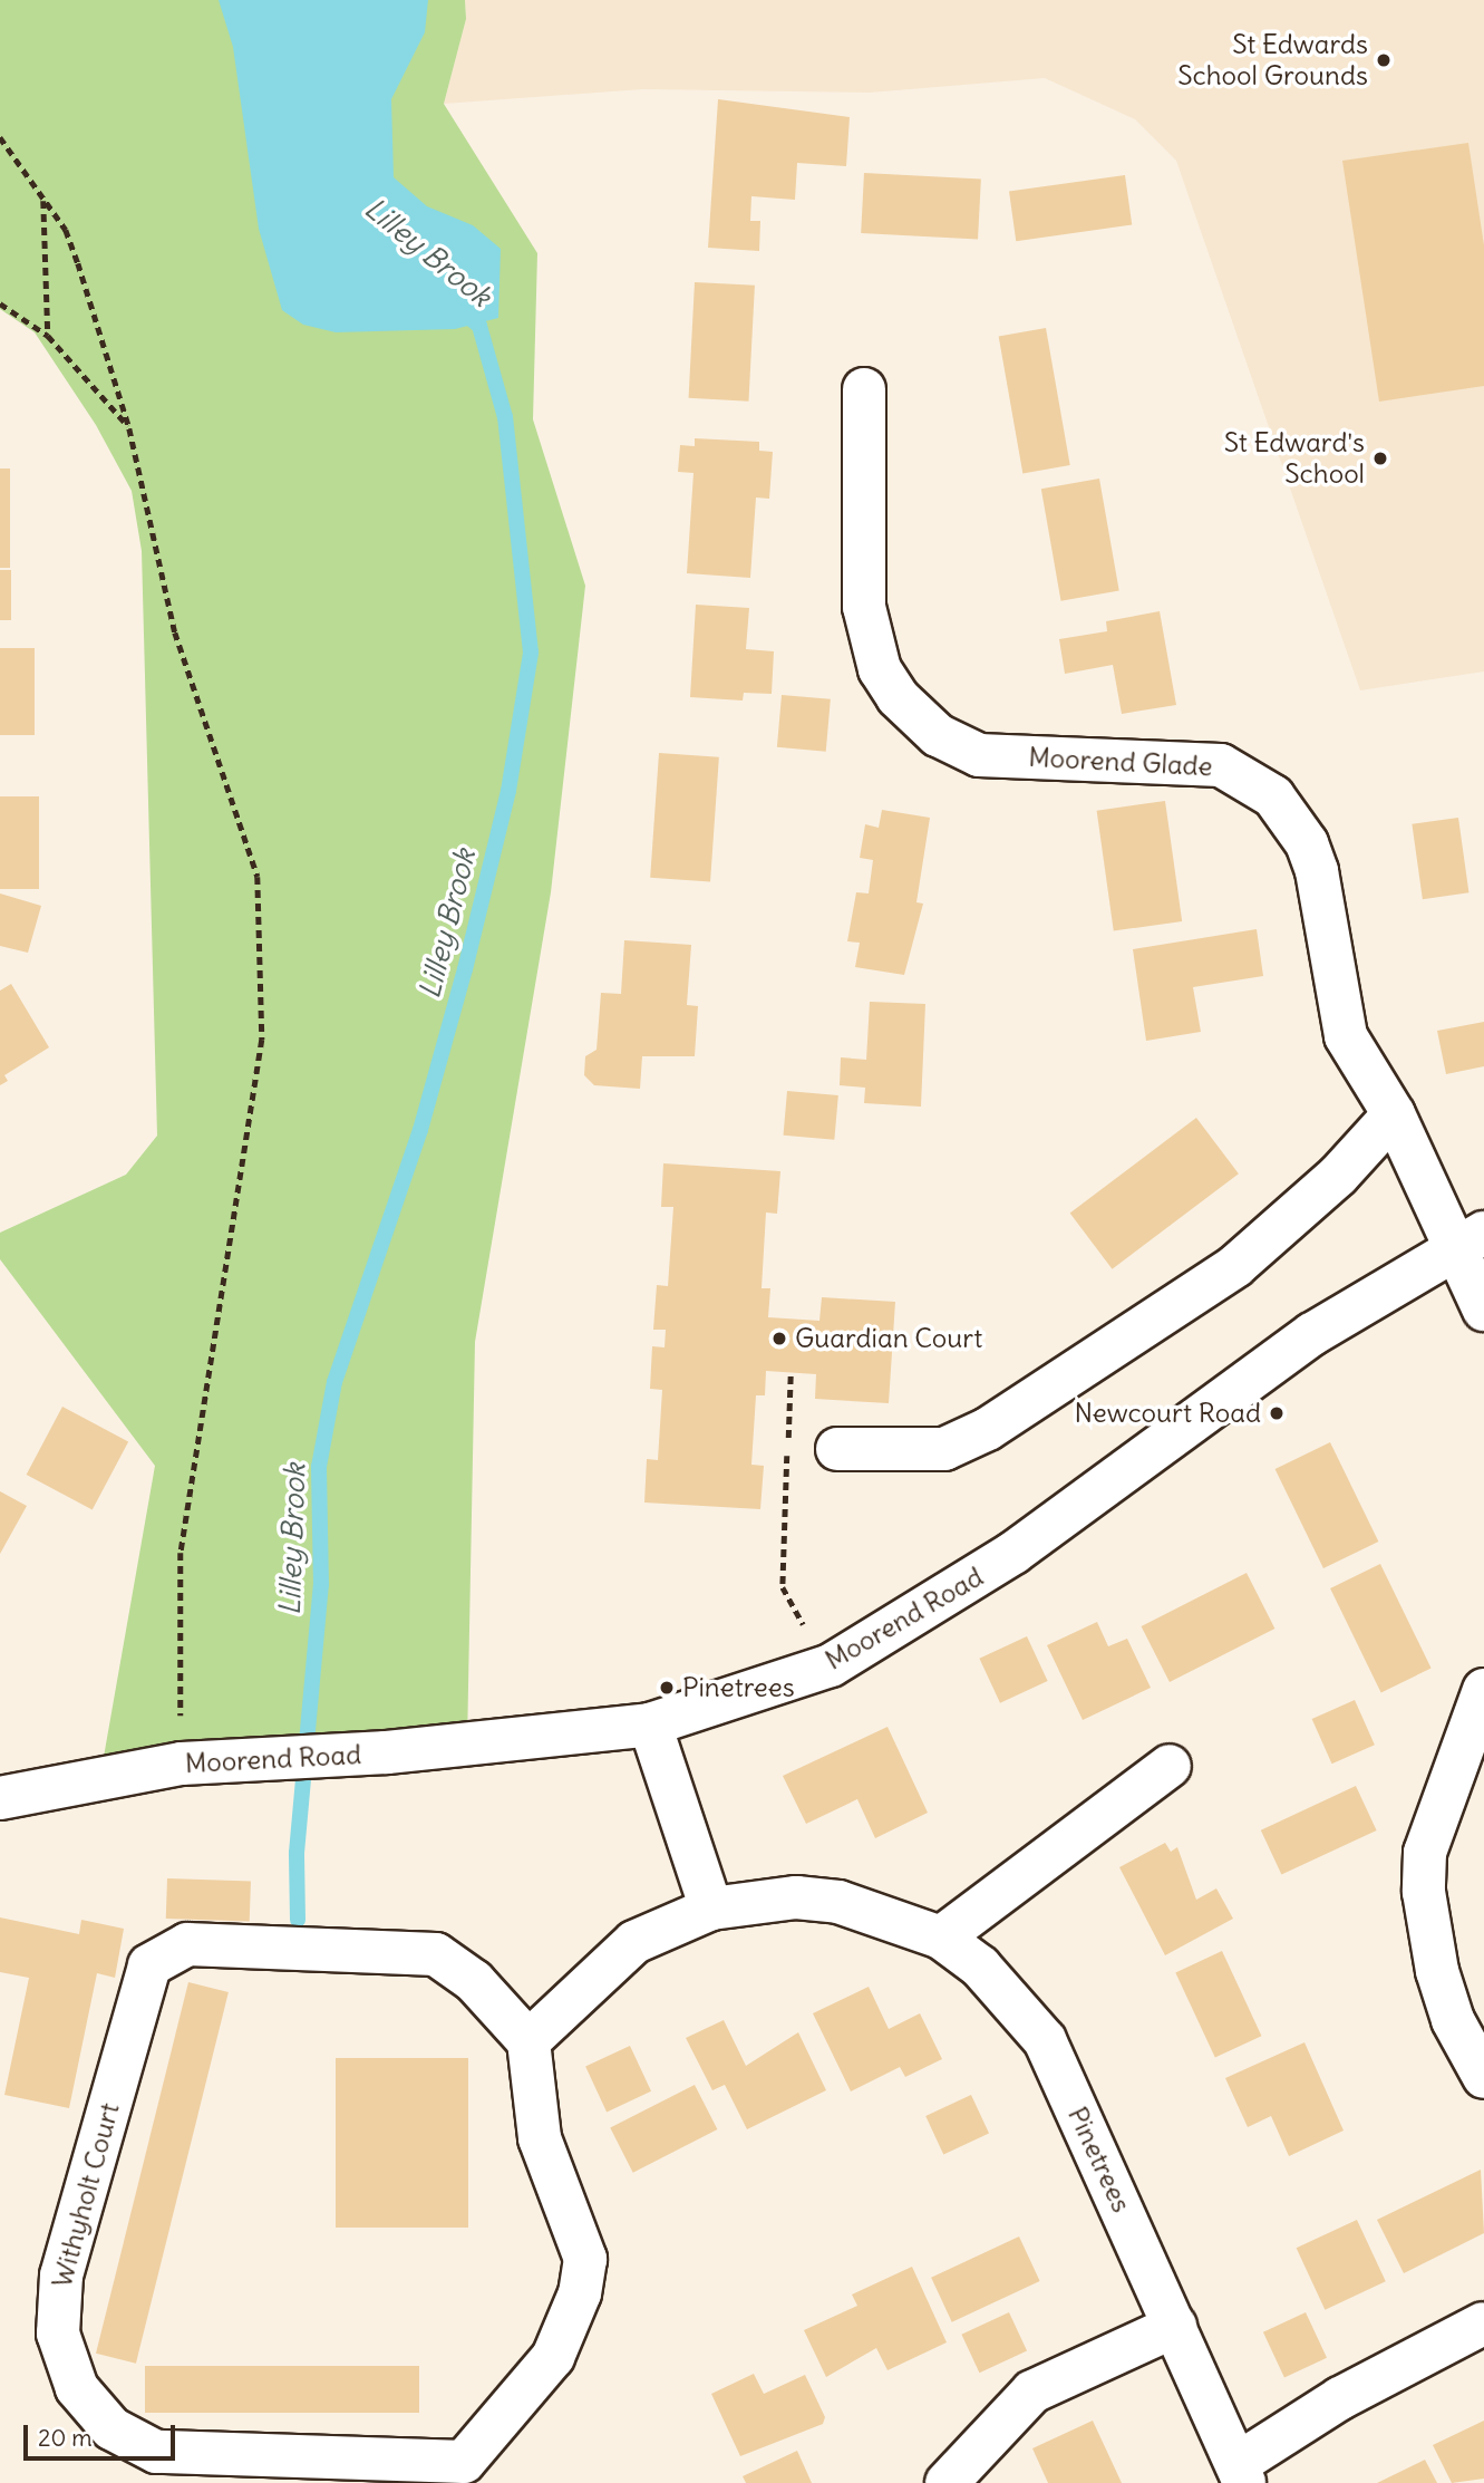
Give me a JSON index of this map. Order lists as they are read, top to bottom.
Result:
{
  "streets": {
    "street": [
      "Moorend Glade",
      "Moorend Road",
      "Pinetrees",
      "Withyholt Court"
    ]
  },
  "crossings": [
    ["Moorend Glade", "Moorend Road"],
    ["Pinetrees", "Withyholt Court"]
  ],
  "water": ["Lilley Brook"],
  "places": [
    "St Edwards School Grounds",
    "St Edward's School",
    "Guardian Court",
    "Newcourt Road",
    "Pinetrees"
  ],
  "scale_bar": "20 m"
}
